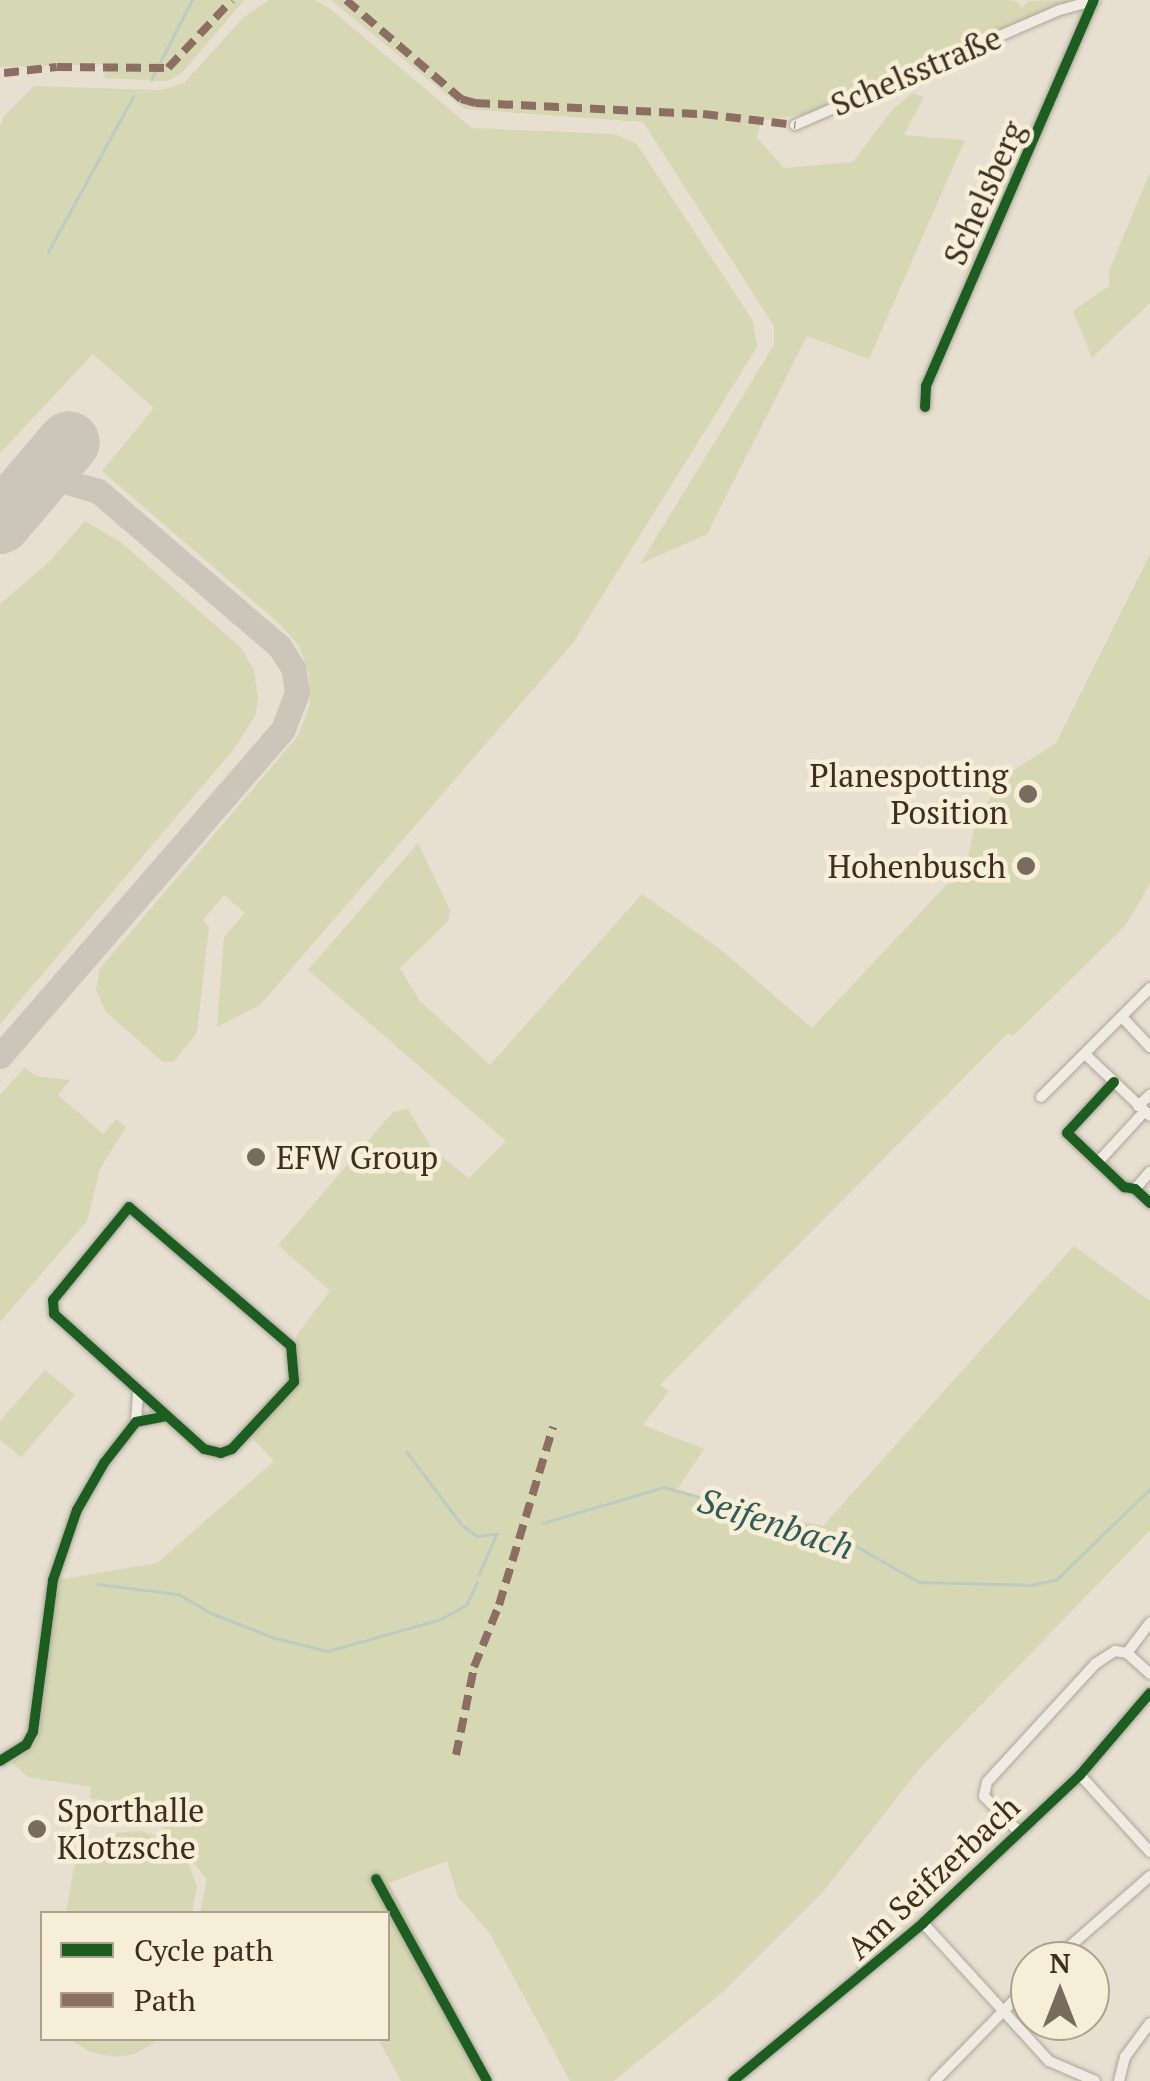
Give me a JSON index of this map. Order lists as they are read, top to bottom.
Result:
{
  "streets": {
    "street": ["Schelsstraße", "Schelsberg", "Am Seifzerbach"]
  },
  "crossings": [
    ["Schelsstraße", "Schelsberg"]
  ],
  "water": ["Seifenbach"],
  "places": [
    "Planespotting Position",
    "Hohenbusch",
    "EFW Group",
    "Sporthalle Klotzsche"
  ],
  "legend": ["Cycle path", "Path"],
  "north": "top"
}
